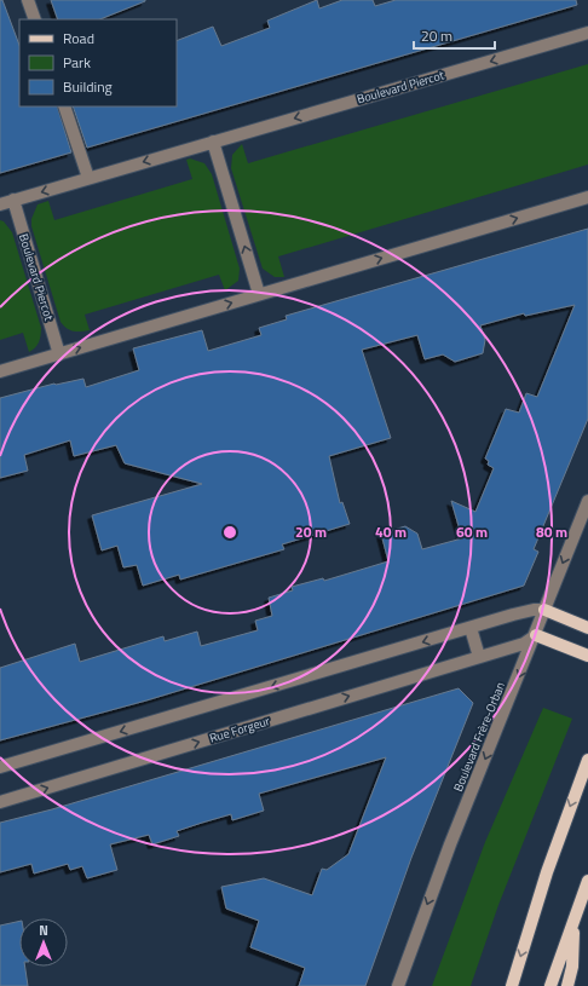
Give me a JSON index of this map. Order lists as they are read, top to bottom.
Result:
{
  "streets": {
    "street": ["Boulevard Piercot", "Rue Forgeur", "Boulevard Frère-Orban"]
  },
  "crossings": [
    ["Rue Forgeur", "Boulevard Frère-Orban"]
  ],
  "one_way": ["Boulevard Piercot", "Boulevard Frère-Orban"],
  "legend": ["Road", "Park", "Building"],
  "scale_bar": "20 m",
  "north": "top",
  "rings": [
    "20 m",
    "40 m",
    "60 m",
    "80 m"
  ]
}
